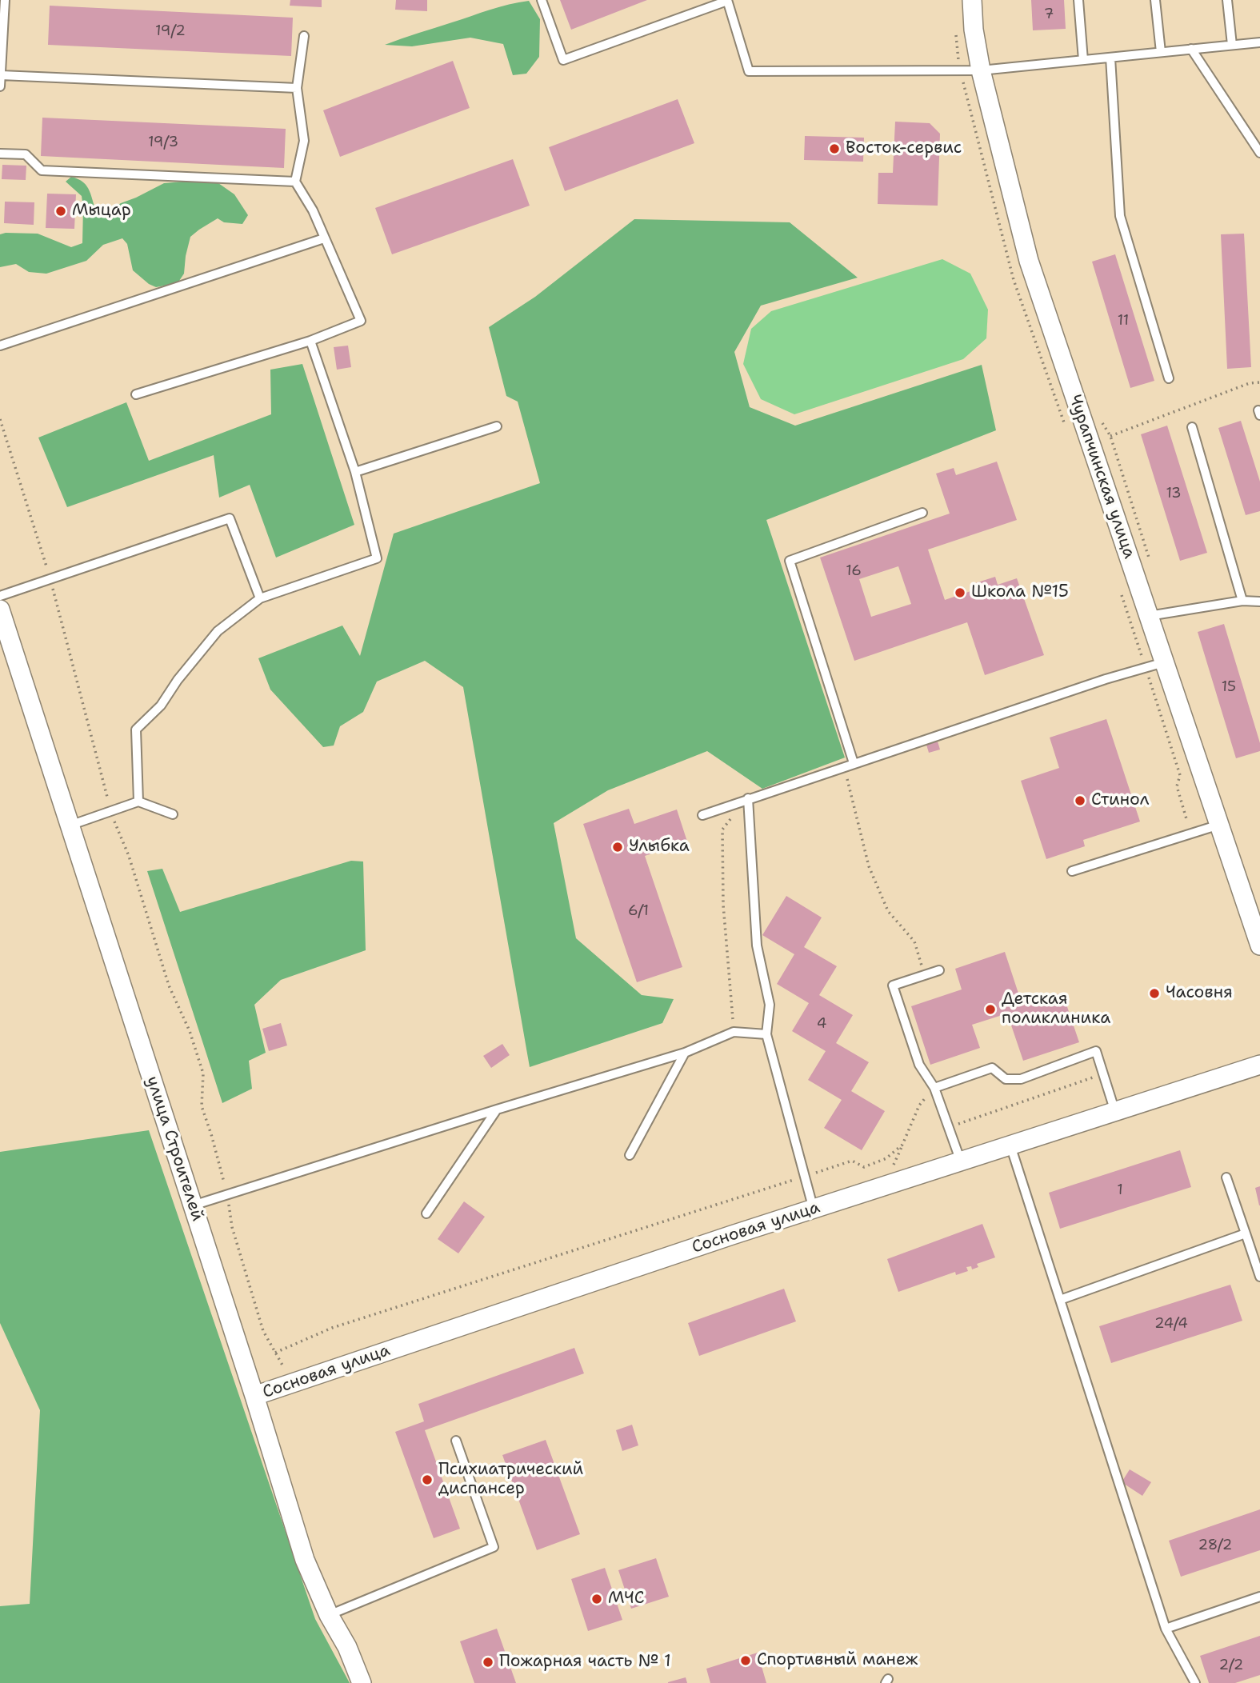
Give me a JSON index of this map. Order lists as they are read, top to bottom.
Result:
{
  "streets": {
    "street": ["Чурапчинская улица", "улица Строителей", "Сосновая улица"]
  },
  "crossings": [
    ["улица Строителей", "Сосновая улица"]
  ],
  "places": [
    "Восток-сервис",
    "Мыцар",
    "Школа №15",
    "Стинол",
    "Улыбка",
    "Часовня",
    "Детская поликлиника",
    "Психиатрический диспансер",
    "МЧС",
    "Спортивный манеж",
    "Пожарная часть № 1"
  ],
  "house_numbers": [
    "7",
    "19/2",
    "19/3",
    "11",
    "13",
    "16",
    "15",
    "6/1",
    "4",
    "1",
    "24/4",
    "28/2",
    "2/2"
  ]
}
